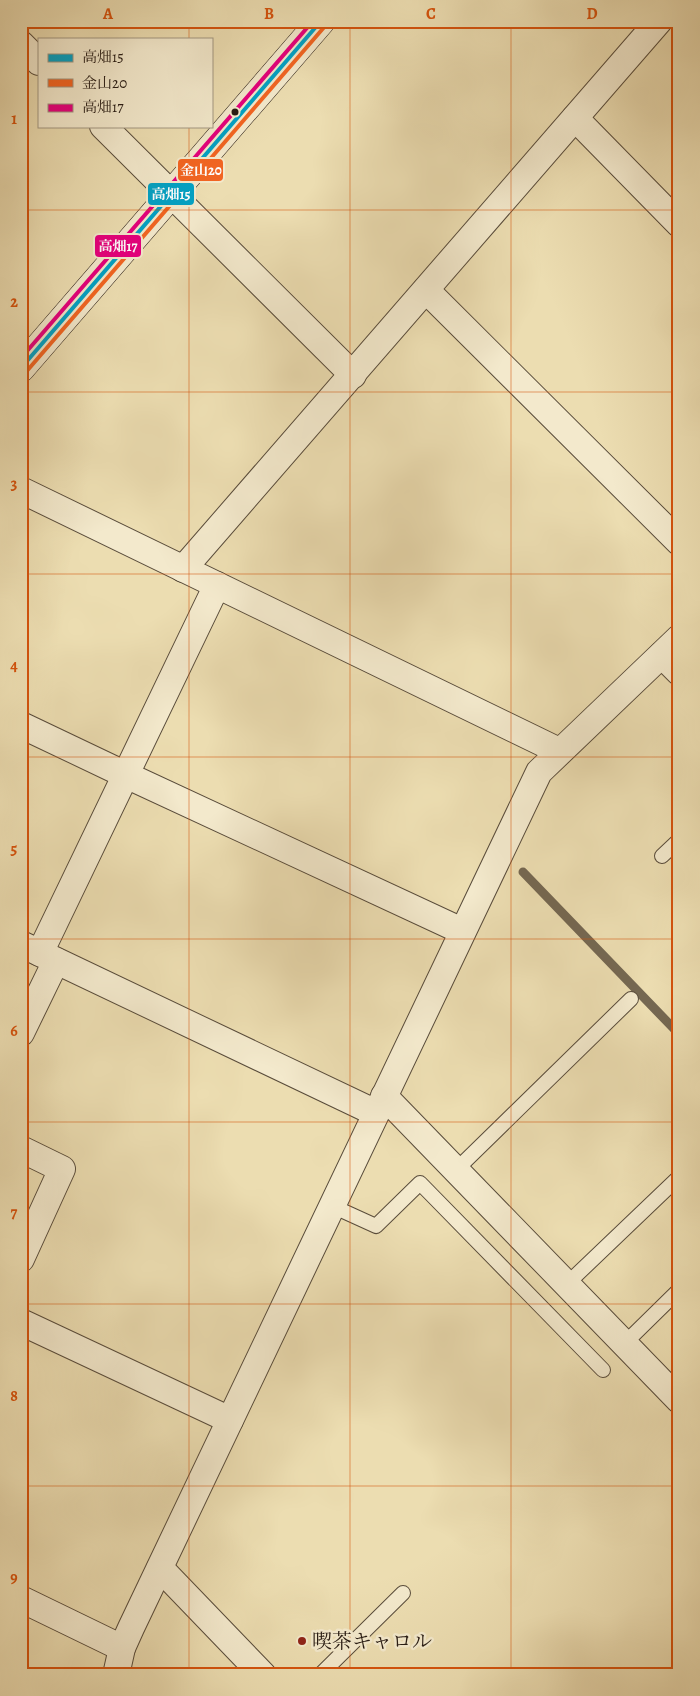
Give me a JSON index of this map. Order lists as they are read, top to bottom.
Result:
{
  "places": ["喫茶キャロル"],
  "lines": ["transit line 高畑15", "transit line 高畑17", "transit line 金山20"],
  "legend": ["高畑15", "金山20", "高畑17"],
  "grid": {
    "columns": [
      "A",
      "B",
      "C",
      "D"
    ],
    "rows": [
      "1",
      "2",
      "3",
      "4",
      "5",
      "6",
      "7",
      "8",
      "9"
    ]
  }
}
